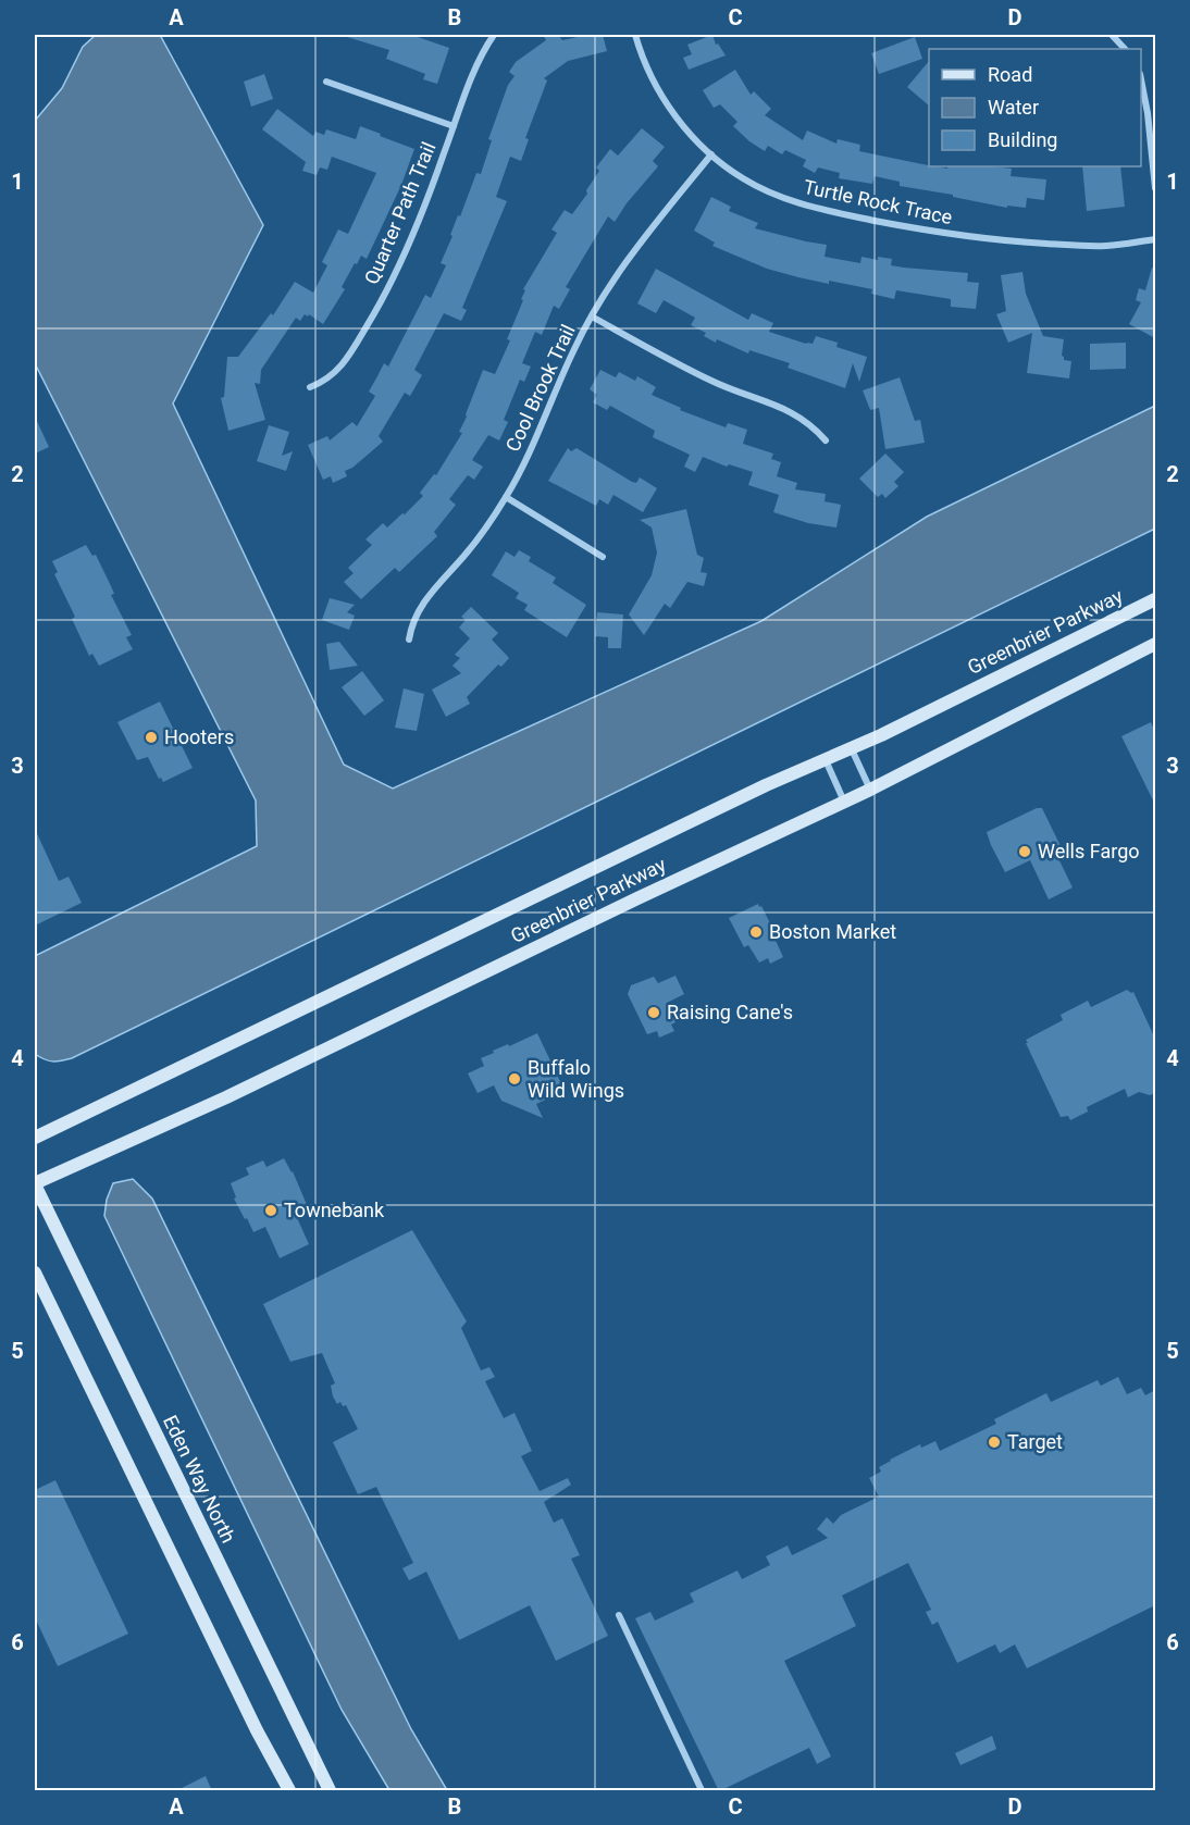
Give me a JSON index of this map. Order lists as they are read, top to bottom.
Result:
{
  "streets": {
    "main road": ["Greenbrier Parkway", "Eden Way North"],
    "street": ["Turtle Rock Trace", "Quarter Path Trail", "Cool Brook Trail"]
  },
  "crossings": [
    ["Turtle Rock Trace", "Cool Brook Trail"],
    ["Greenbrier Parkway", "Eden Way North"]
  ],
  "places": [
    "Hooters",
    "Wells Fargo",
    "Boston Market",
    "Raising Cane's",
    "Buffalo Wild Wings",
    "Townebank",
    "Target"
  ],
  "legend": ["Road", "Water", "Building"],
  "grid": {
    "columns": [
      "A",
      "B",
      "C",
      "D"
    ],
    "rows": [
      "1",
      "2",
      "3",
      "4",
      "5",
      "6"
    ]
  }
}
